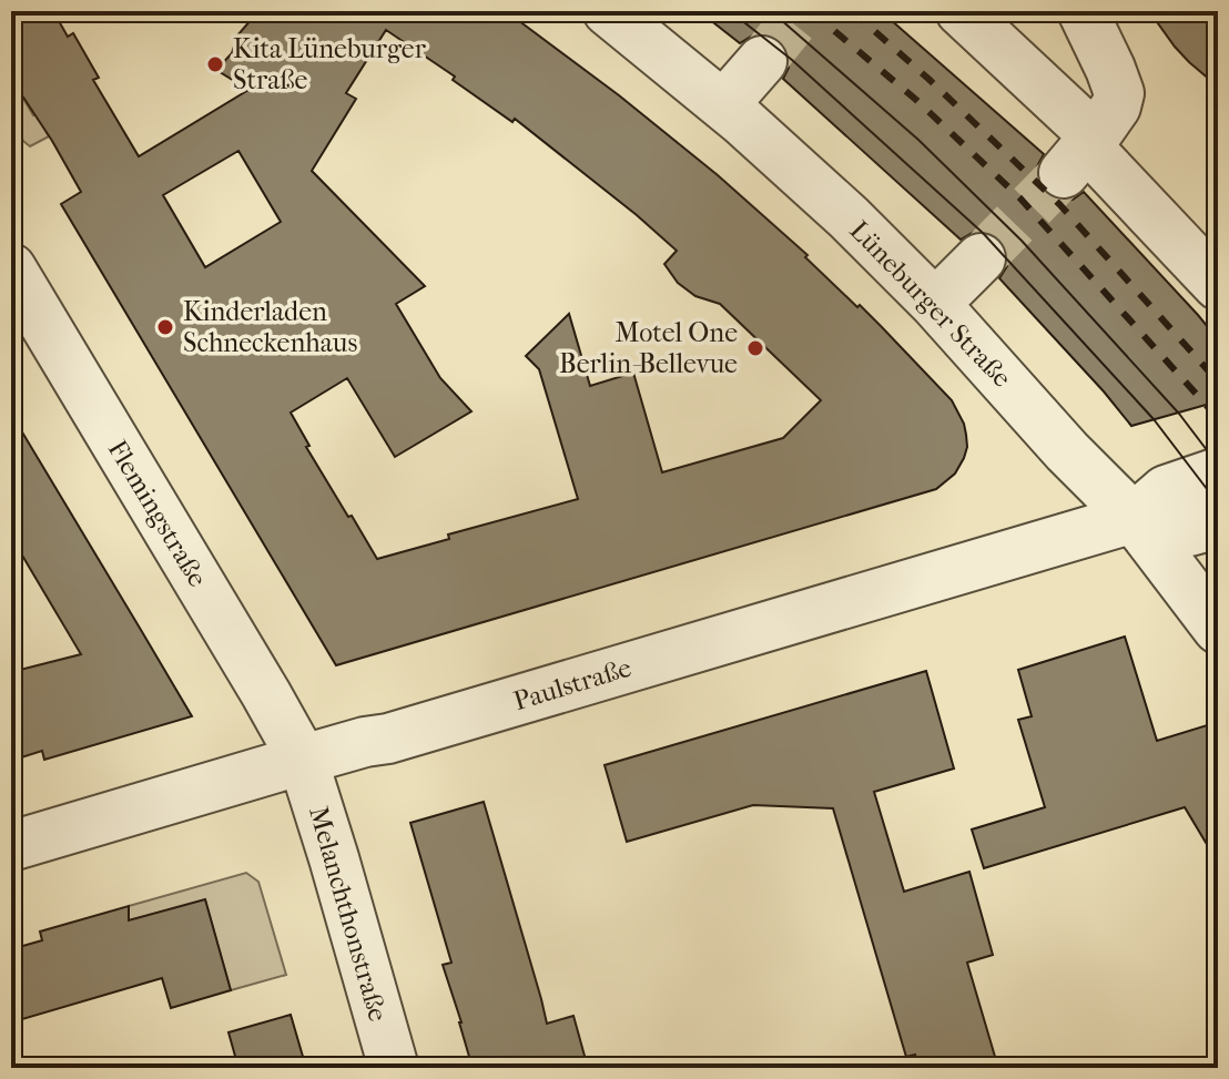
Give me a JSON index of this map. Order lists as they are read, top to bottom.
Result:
{
  "streets": {
    "street": [
      "Lüneburger Straße",
      "Flemingstraße",
      "Paulstraße",
      "Melanchthonstraße"
    ]
  },
  "crossings": [
    ["Lüneburger Straße", "Paulstraße"],
    ["Flemingstraße", "Paulstraße"],
    ["Flemingstraße", "Melanchthonstraße"],
    ["Paulstraße", "Melanchthonstraße"]
  ],
  "places": ["Kita Lüneburger Straße", "Kinderladen Schneckenhaus", "Motel One Berlin-Bellevue"]
}
